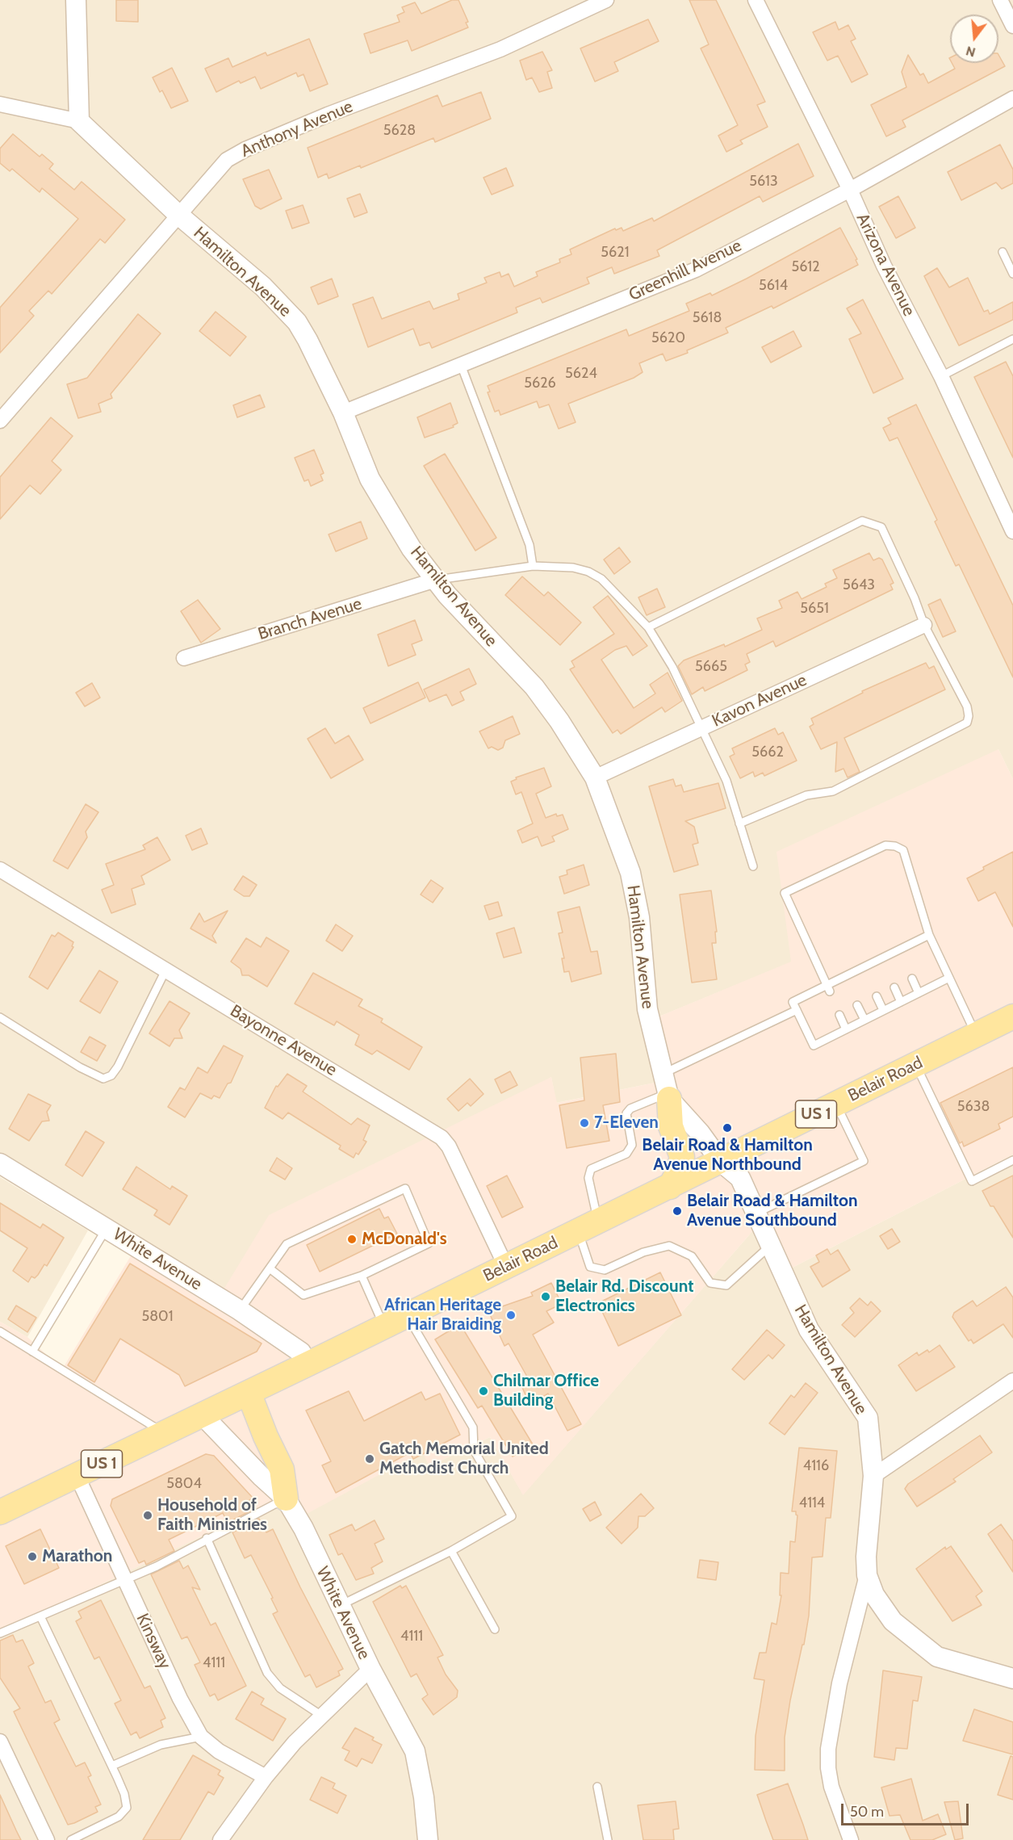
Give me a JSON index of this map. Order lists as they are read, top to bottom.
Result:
{
  "streets": {
    "main road": ["Belair Road", "US 1"],
    "street": [
      "Anthony Avenue",
      "Arizona Avenue",
      "Greenhill Avenue",
      "Hamilton Avenue",
      "Branch Avenue",
      "Kavon Avenue",
      "Bayonne Avenue",
      "White Avenue",
      "Kinsway"
    ]
  },
  "crossings": [
    ["Anthony Avenue", "Hamilton Avenue"],
    ["Arizona Avenue", "Greenhill Avenue"],
    ["Greenhill Avenue", "Hamilton Avenue"],
    ["Hamilton Avenue", "Branch Avenue"],
    ["Hamilton Avenue", "Kavon Avenue"],
    ["Hamilton Avenue", "Belair Road"],
    ["Bayonne Avenue", "Belair Road"],
    ["Belair Road", "White Avenue"],
    ["Belair Road", "Kinsway"]
  ],
  "places": [
    "7-Eleven",
    "Belair Road & Hamilton Avenue Northbound",
    "Belair Road & Hamilton Avenue Southbound",
    "McDonald's",
    "Belair Rd. Discount Electronics",
    "African Heritage Hair Braiding",
    "Chilmar Office Building",
    "Gatch Memorial United Methodist Church",
    "Household of Faith Ministries",
    "Marathon"
  ],
  "house_numbers": [
    "5628",
    "5613",
    "5621",
    "5612",
    "5614",
    "5618",
    "5620",
    "5624",
    "5626",
    "5643",
    "5651",
    "5665",
    "5662",
    "5638",
    "5801",
    "4116",
    "5804",
    "4114",
    "4111",
    "4111"
  ],
  "scale_bar": "50 m",
  "north": "bottom"
}
